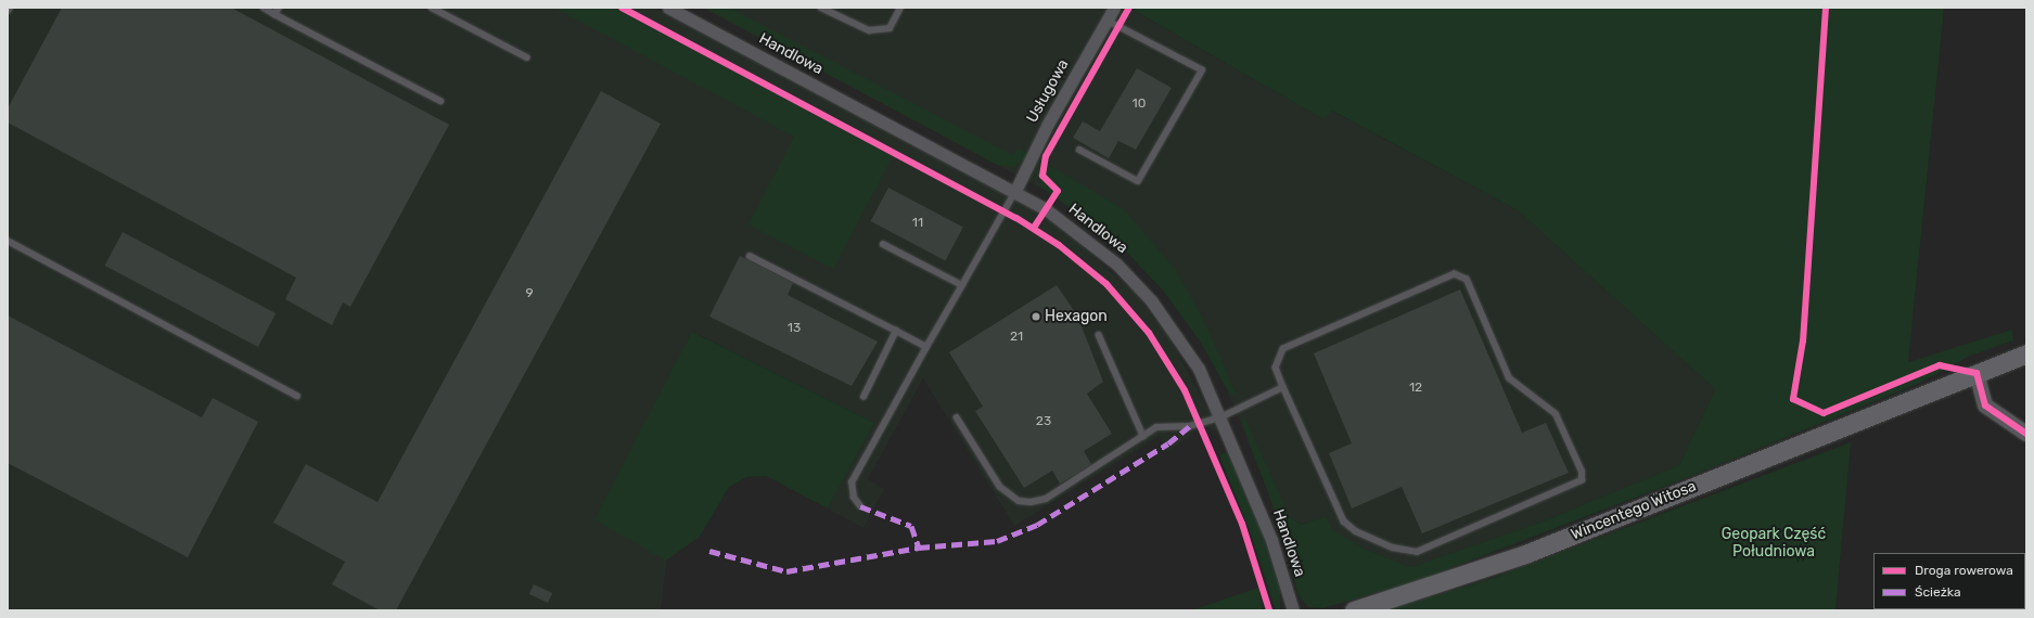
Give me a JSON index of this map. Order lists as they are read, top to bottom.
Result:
{
  "streets": {
    "main road": ["Wincentego Witosa"],
    "street": ["Handlowa", "Usługowa"]
  },
  "crossings": [
    ["Handlowa", "Usługowa"]
  ],
  "parks": ["Geopark Część Południowa"],
  "places": ["Hexagon"],
  "house_numbers": [
    "10",
    "11",
    "9",
    "13",
    "21",
    "12",
    "23"
  ],
  "legend": ["Droga rowerowa", "Ścieżka"]
}
